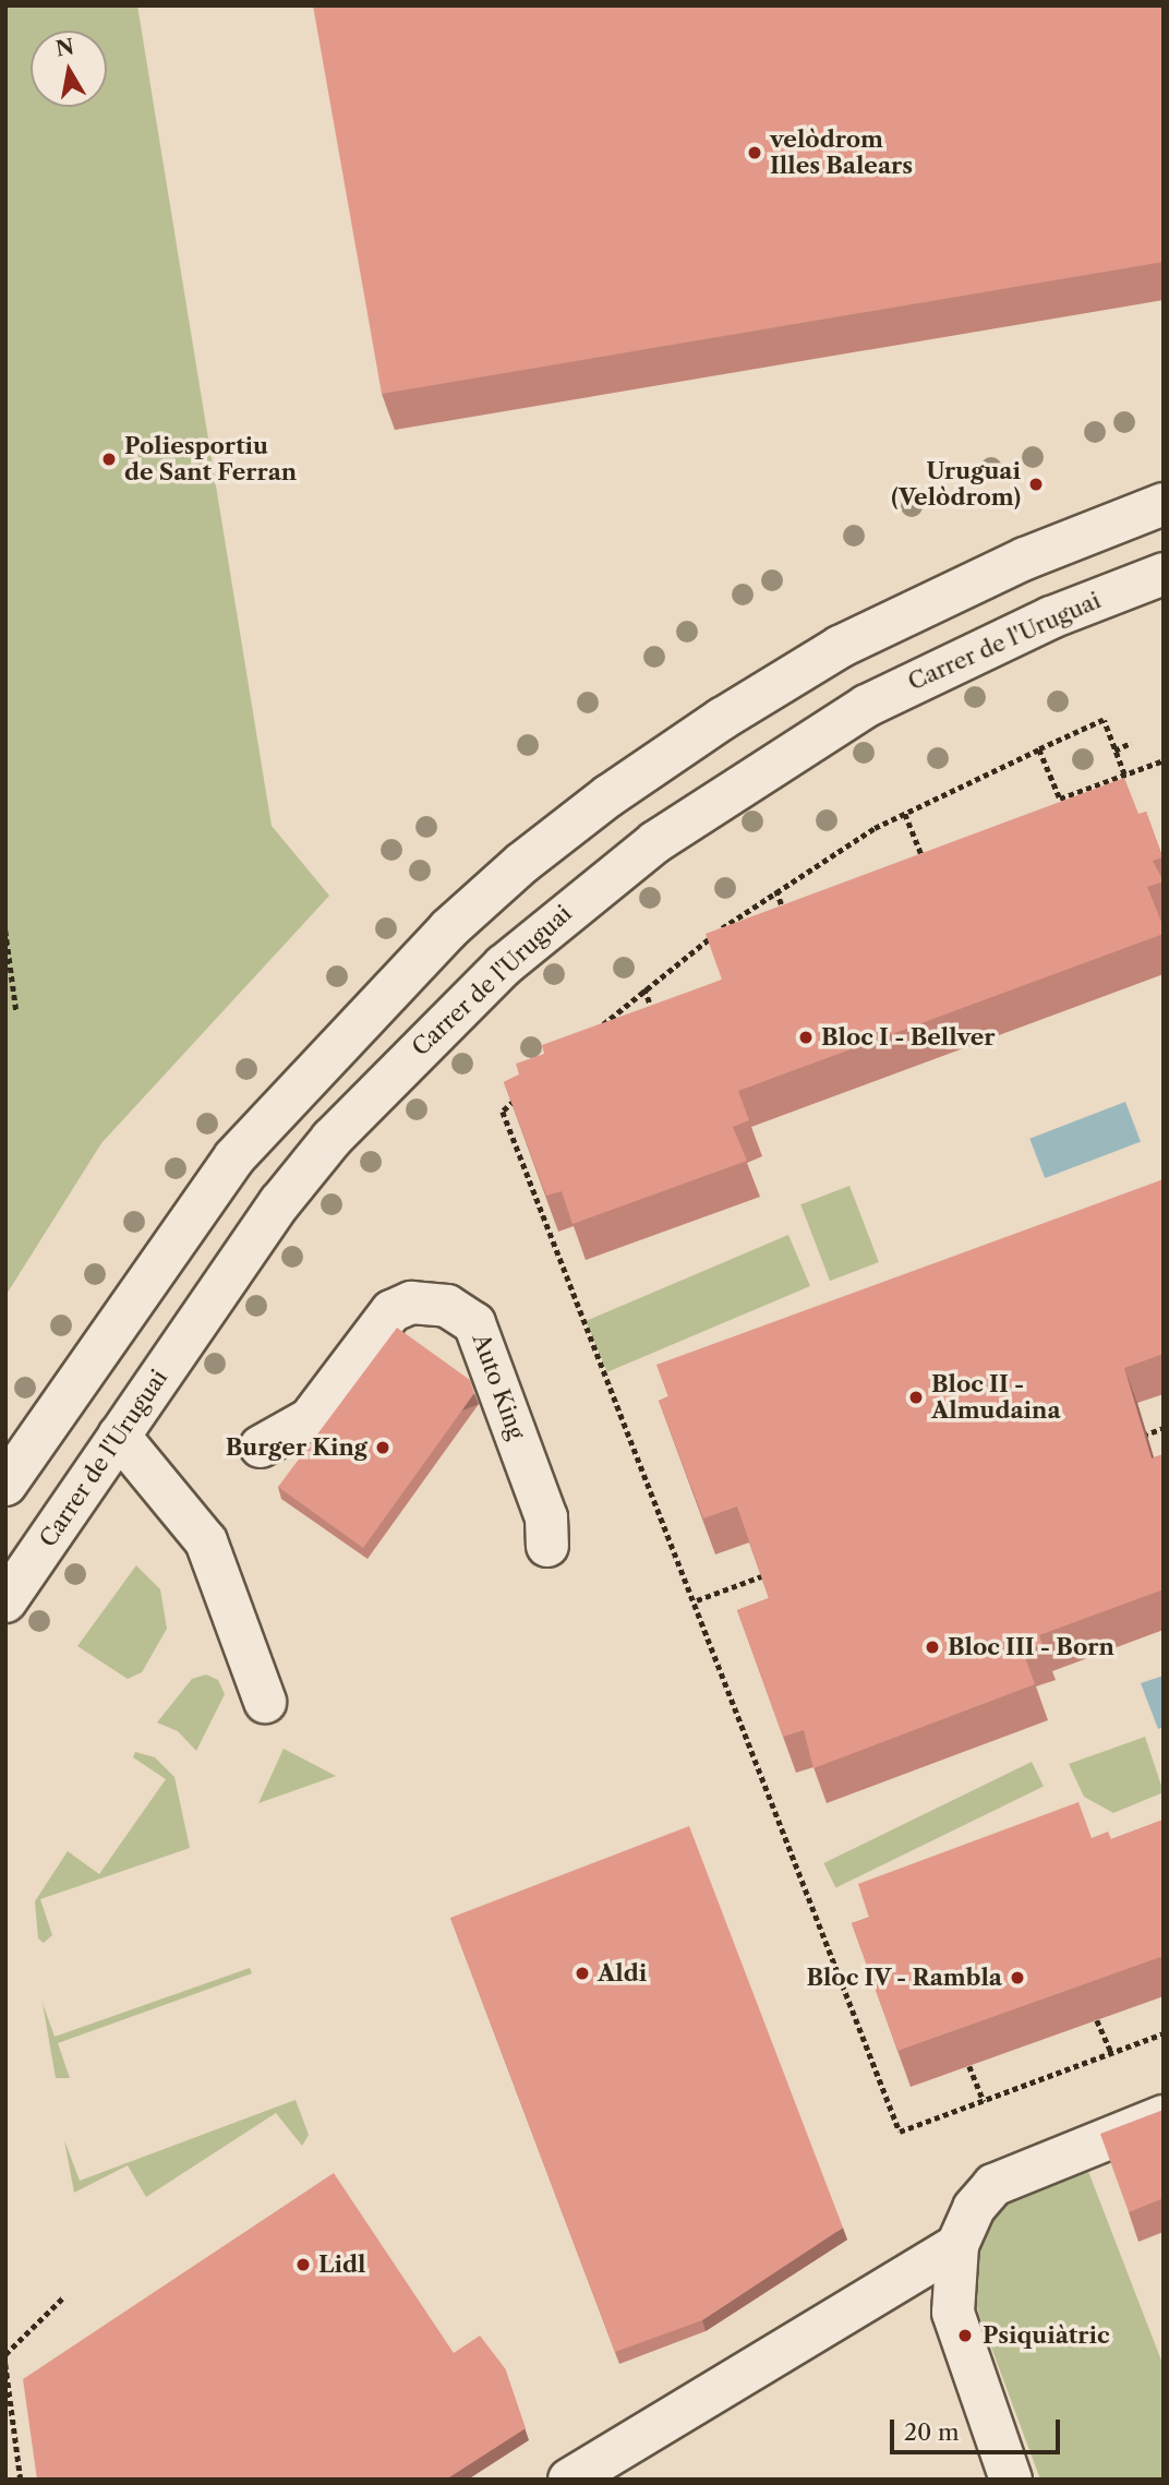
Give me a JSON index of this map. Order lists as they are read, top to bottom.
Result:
{
  "streets": {
    "street": ["Carrer de l'Uruguai", "Auto King"]
  },
  "places": [
    "velòdrom Illes Balears",
    "Poliesportiu de Sant Ferran",
    "Uruguai (Velòdrom)",
    "Bloc I - Bellver",
    "Bloc II - Almudaina",
    "Burger King",
    "Bloc III - Born",
    "Aldi",
    "Bloc IV - Rambla",
    "Lidl",
    "Psiquiàtric"
  ],
  "scale_bar": "20 m",
  "north": "top"
}
